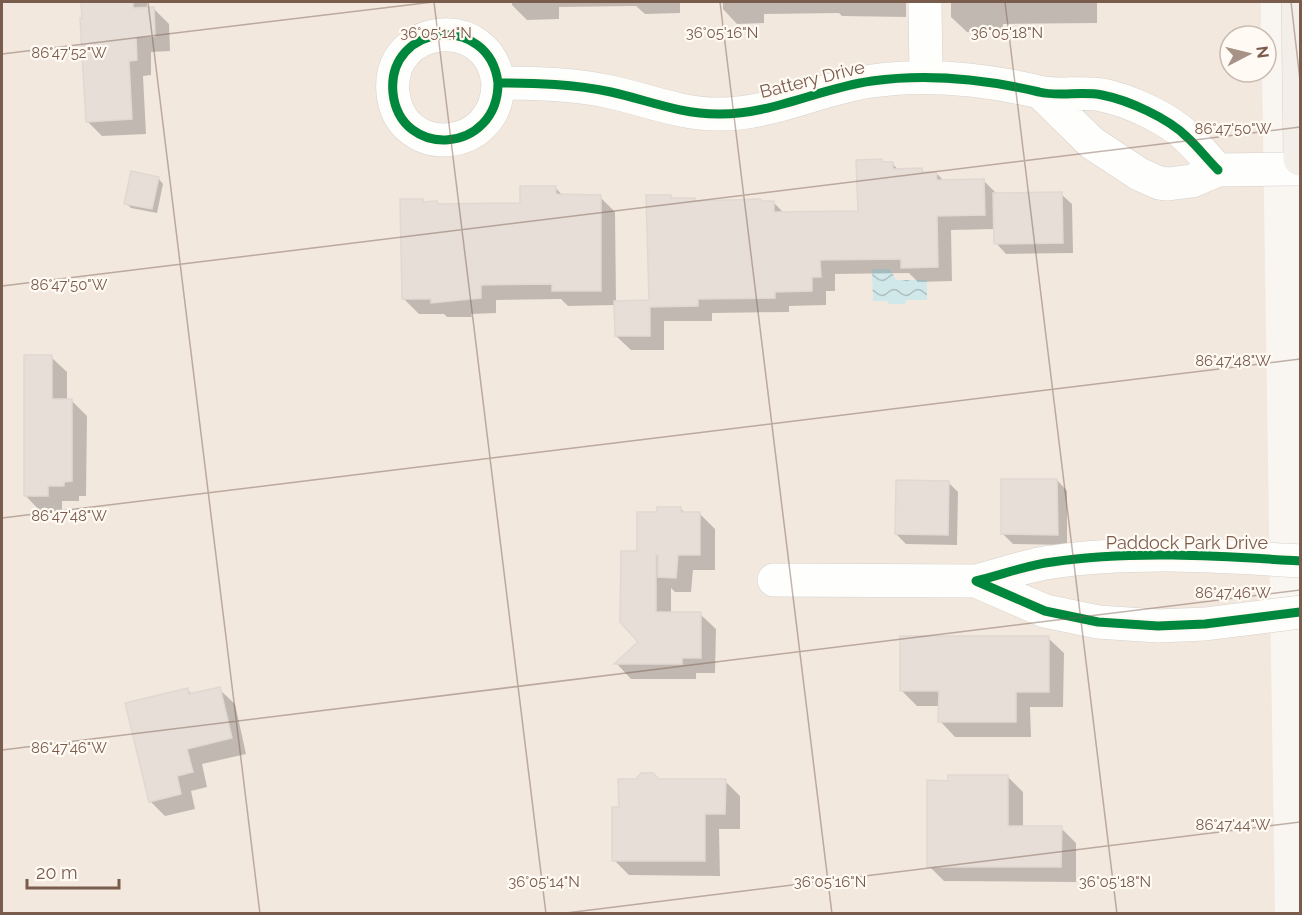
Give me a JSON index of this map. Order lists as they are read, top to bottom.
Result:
{
  "streets": {
    "street": ["Battery Drive", "Paddock Park Drive"]
  },
  "scale_bar": "20 m",
  "north": "right",
  "coordinates": [
    "36°05'14\"N",
    "36°05'16\"N",
    "36°05'18\"N",
    "86°47'52\"W",
    "86°47'50\"W",
    "86°47'48\"W",
    "86°47'46\"W",
    "86°47'44\"W"
  ]
}
